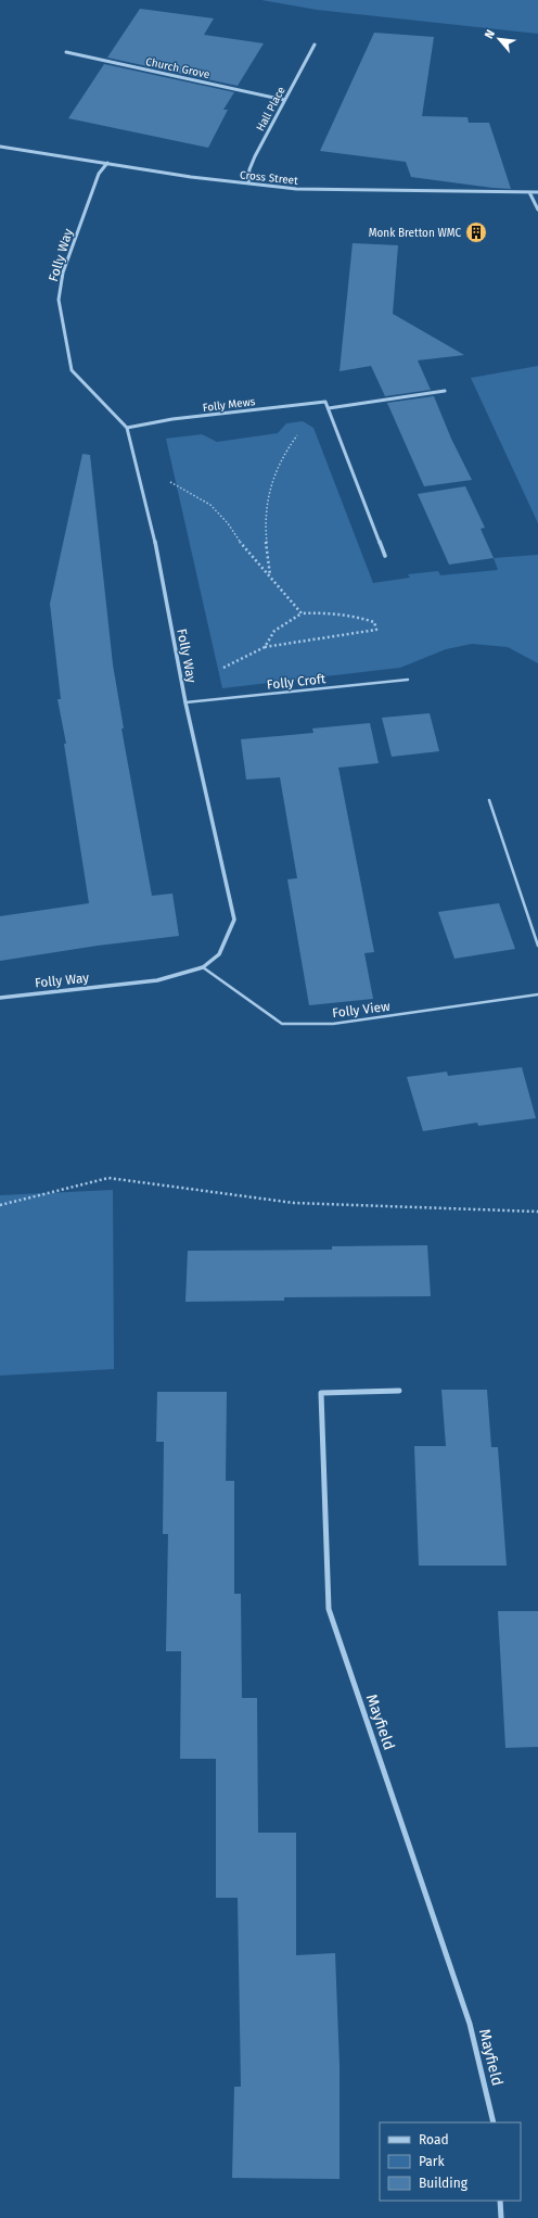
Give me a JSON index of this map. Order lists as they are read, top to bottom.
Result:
{
  "streets": {
    "street": [
      "Church Grove",
      "Hall Place",
      "Cross Street",
      "Folly Way",
      "Folly Mews",
      "Mayfield"
    ],
    "lane": ["Folly Croft", "Folly View"]
  },
  "crossings": [
    ["Church Grove", "Hall Place"],
    ["Hall Place", "Cross Street"],
    ["Cross Street", "Folly Way"],
    ["Folly Way", "Folly Mews"],
    ["Folly Way", "Folly Croft"],
    ["Folly Way", "Folly View"]
  ],
  "places": {
    "building": ["Monk Bretton WMC"]
  },
  "legend": ["Road", "Park", "Building"],
  "north": "top left"
}
